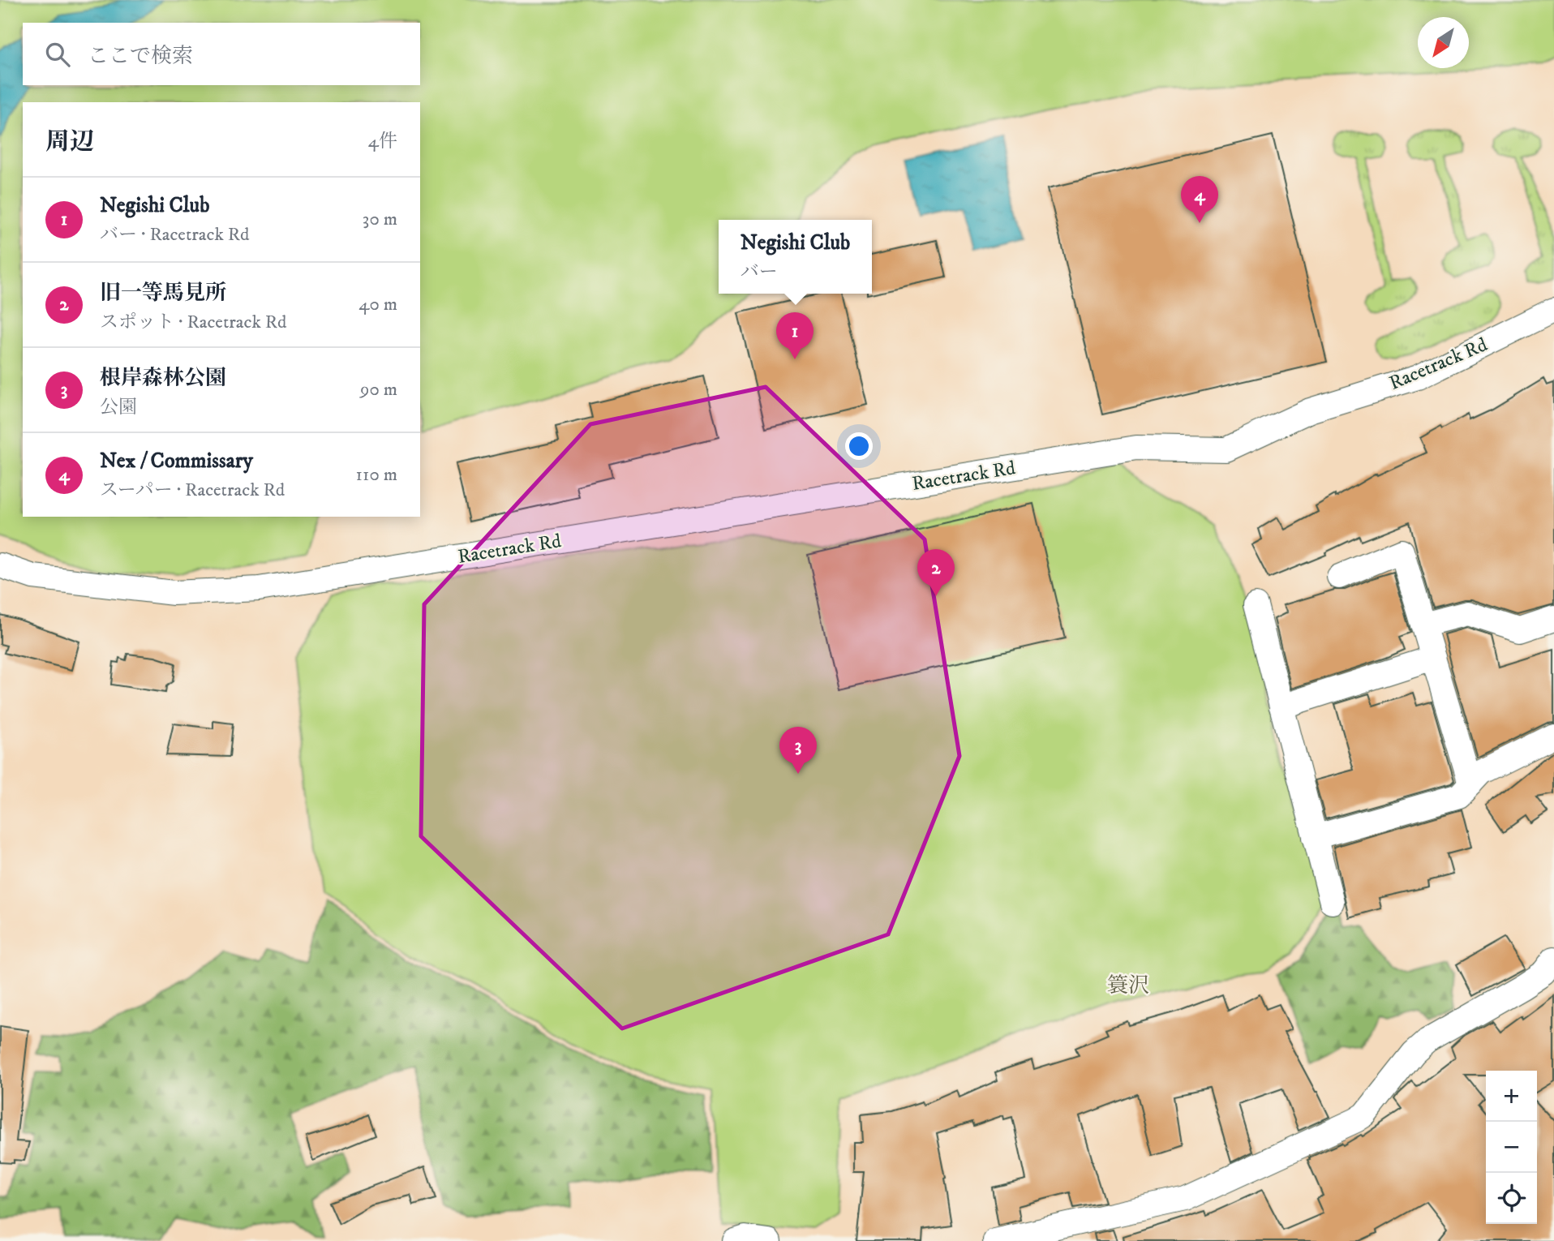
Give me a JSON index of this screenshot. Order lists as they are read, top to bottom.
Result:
{
  "streets": {
    "street": ["Racetrack Rd"]
  },
  "districts": ["簑沢"],
  "north": "bottom left",
  "page": {
    "search": "ここで検索",
    "heading": ["周辺", "4件"],
    "pins": [
      "4",
      "1",
      "2",
      "3"
    ],
    "list": [
      {
        "mark": "1",
        "name": "Negishi Club",
        "note": "バー · Racetrack Rd",
        "value": "30 m"
      },
      {
        "mark": "2",
        "name": "旧一等馬見所",
        "note": "スポット · Racetrack Rd",
        "value": "40 m"
      },
      {
        "mark": "3",
        "name": "根岸森林公園",
        "note": "公園",
        "value": "90 m"
      },
      {
        "mark": "4",
        "name": "Nex / Commissary",
        "note": "スーパー · Racetrack Rd",
        "value": "110 m"
      }
    ],
    "popup": ["Negishi Club", "バー"],
    "map_buttons": ["+", "−"]
  }
}
